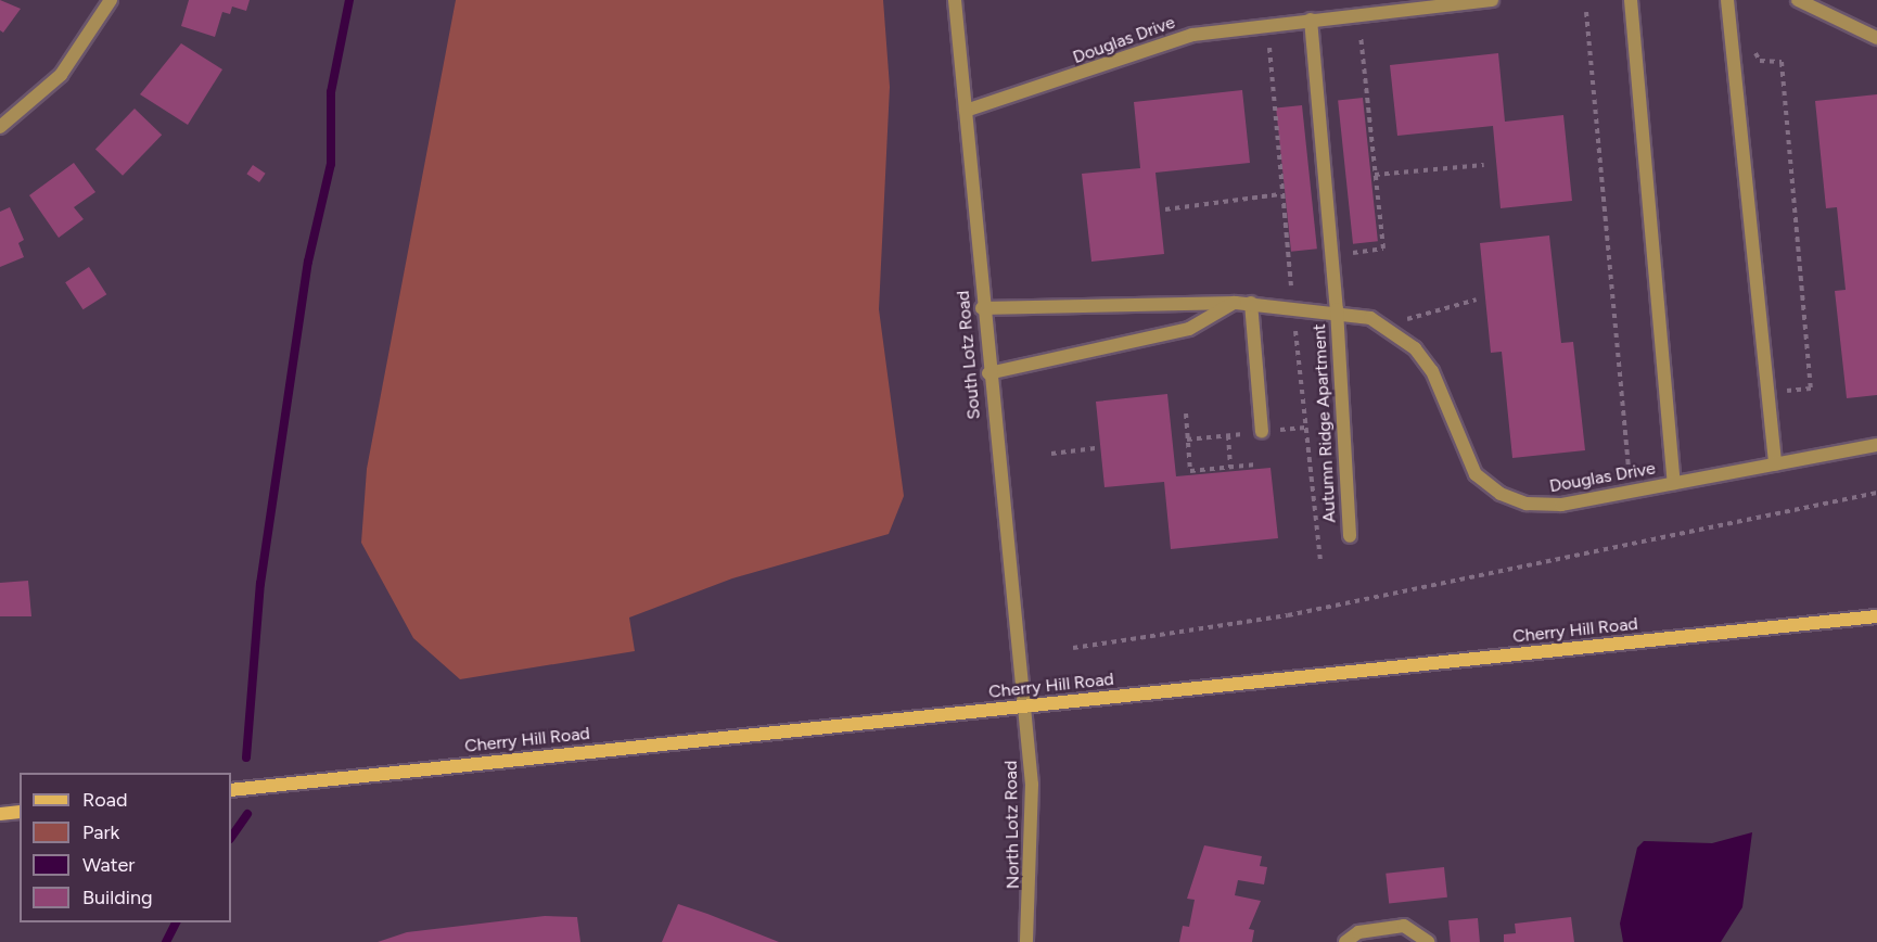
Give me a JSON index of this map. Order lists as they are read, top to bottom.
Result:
{
  "streets": {
    "main road": ["Cherry Hill Road"],
    "street": [
      "Douglas Drive",
      "South Lotz Road",
      "Autumn Ridge Apartment",
      "North Lotz Road"
    ]
  },
  "crossings": [
    ["Douglas Drive", "South Lotz Road"],
    ["Douglas Drive", "Autumn Ridge Apartment"],
    ["South Lotz Road", "Cherry Hill Road"],
    ["South Lotz Road", "North Lotz Road"],
    ["Cherry Hill Road", "North Lotz Road"]
  ],
  "legend": [
    "Road",
    "Park",
    "Water",
    "Building"
  ]
}
